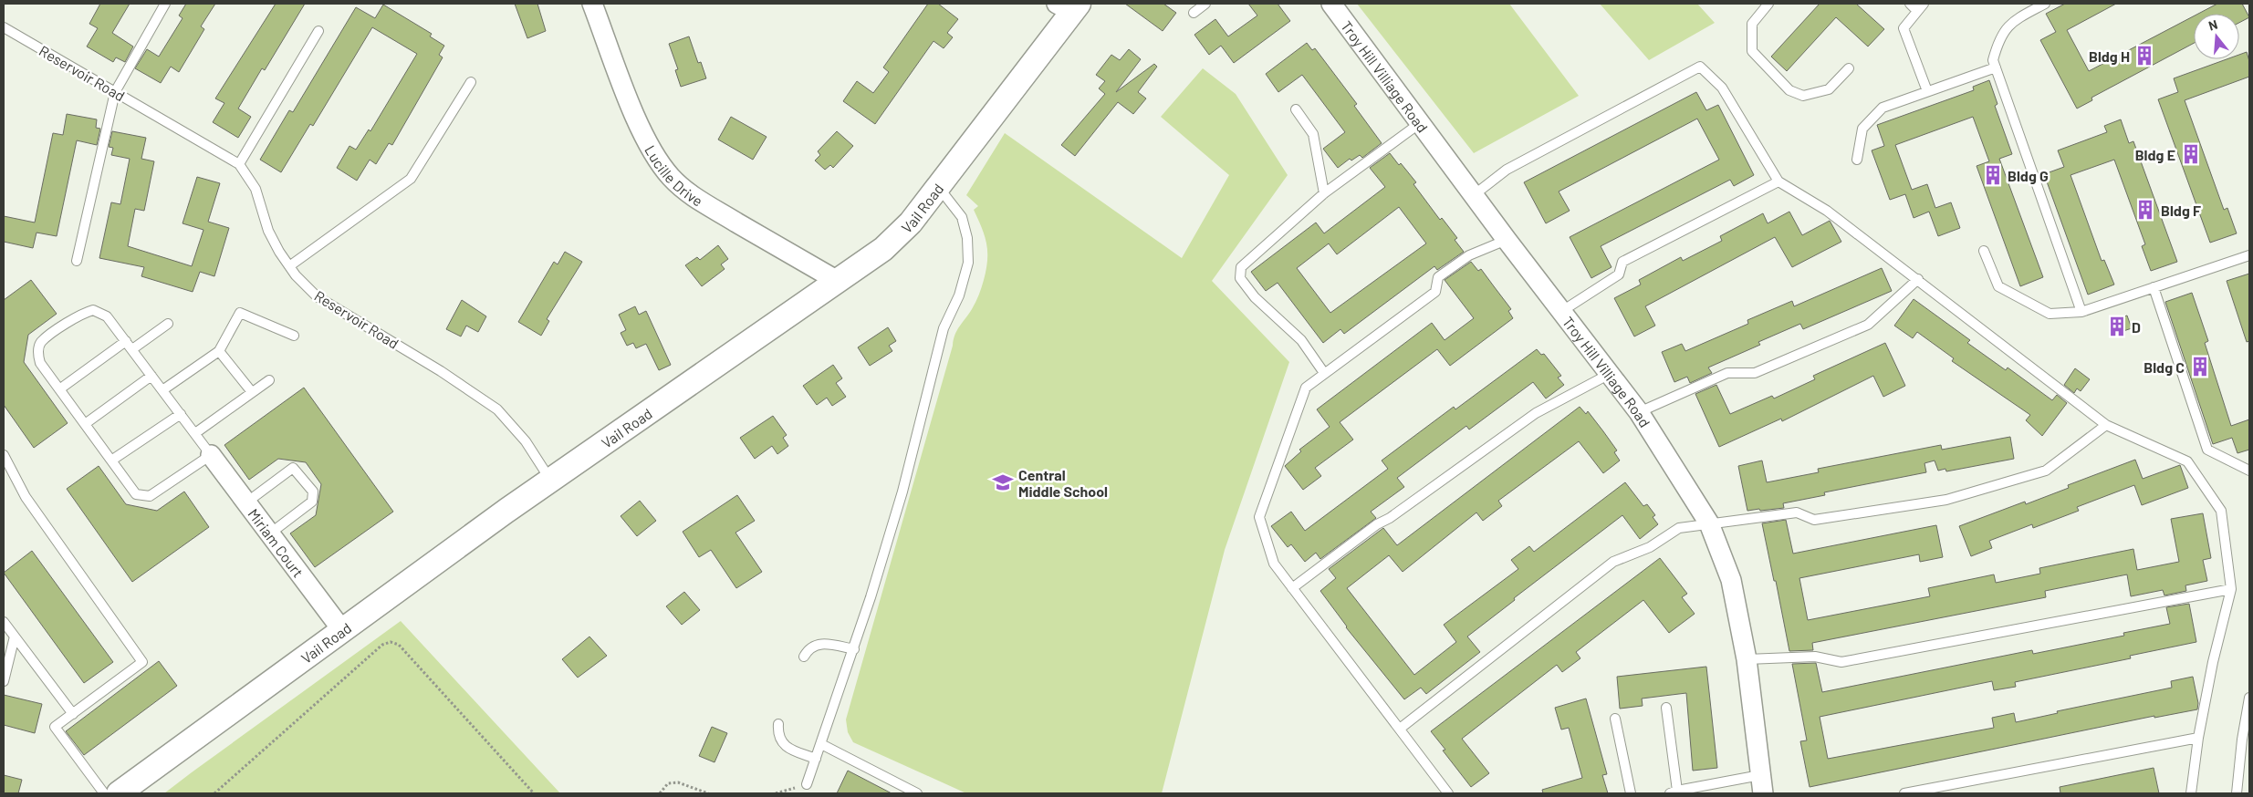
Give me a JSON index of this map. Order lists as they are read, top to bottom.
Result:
{
  "streets": {
    "street": [
      "Troy Hill Villiage Road",
      "Lucille Drive",
      "Vail Road",
      "Miriam Court"
    ],
    "lane": ["Reservoir Road"]
  },
  "crossings": [
    ["Reservoir Road", "Vail Road"],
    ["Lucille Drive", "Vail Road"],
    ["Vail Road", "Miriam Court"]
  ],
  "places": {
    "building": [
      "Bldg H",
      "Bldg E",
      "Bldg G",
      "Bldg F",
      "D",
      "Bldg C"
    ],
    "school or university": ["Central Middle School"]
  },
  "north": "top"
}
